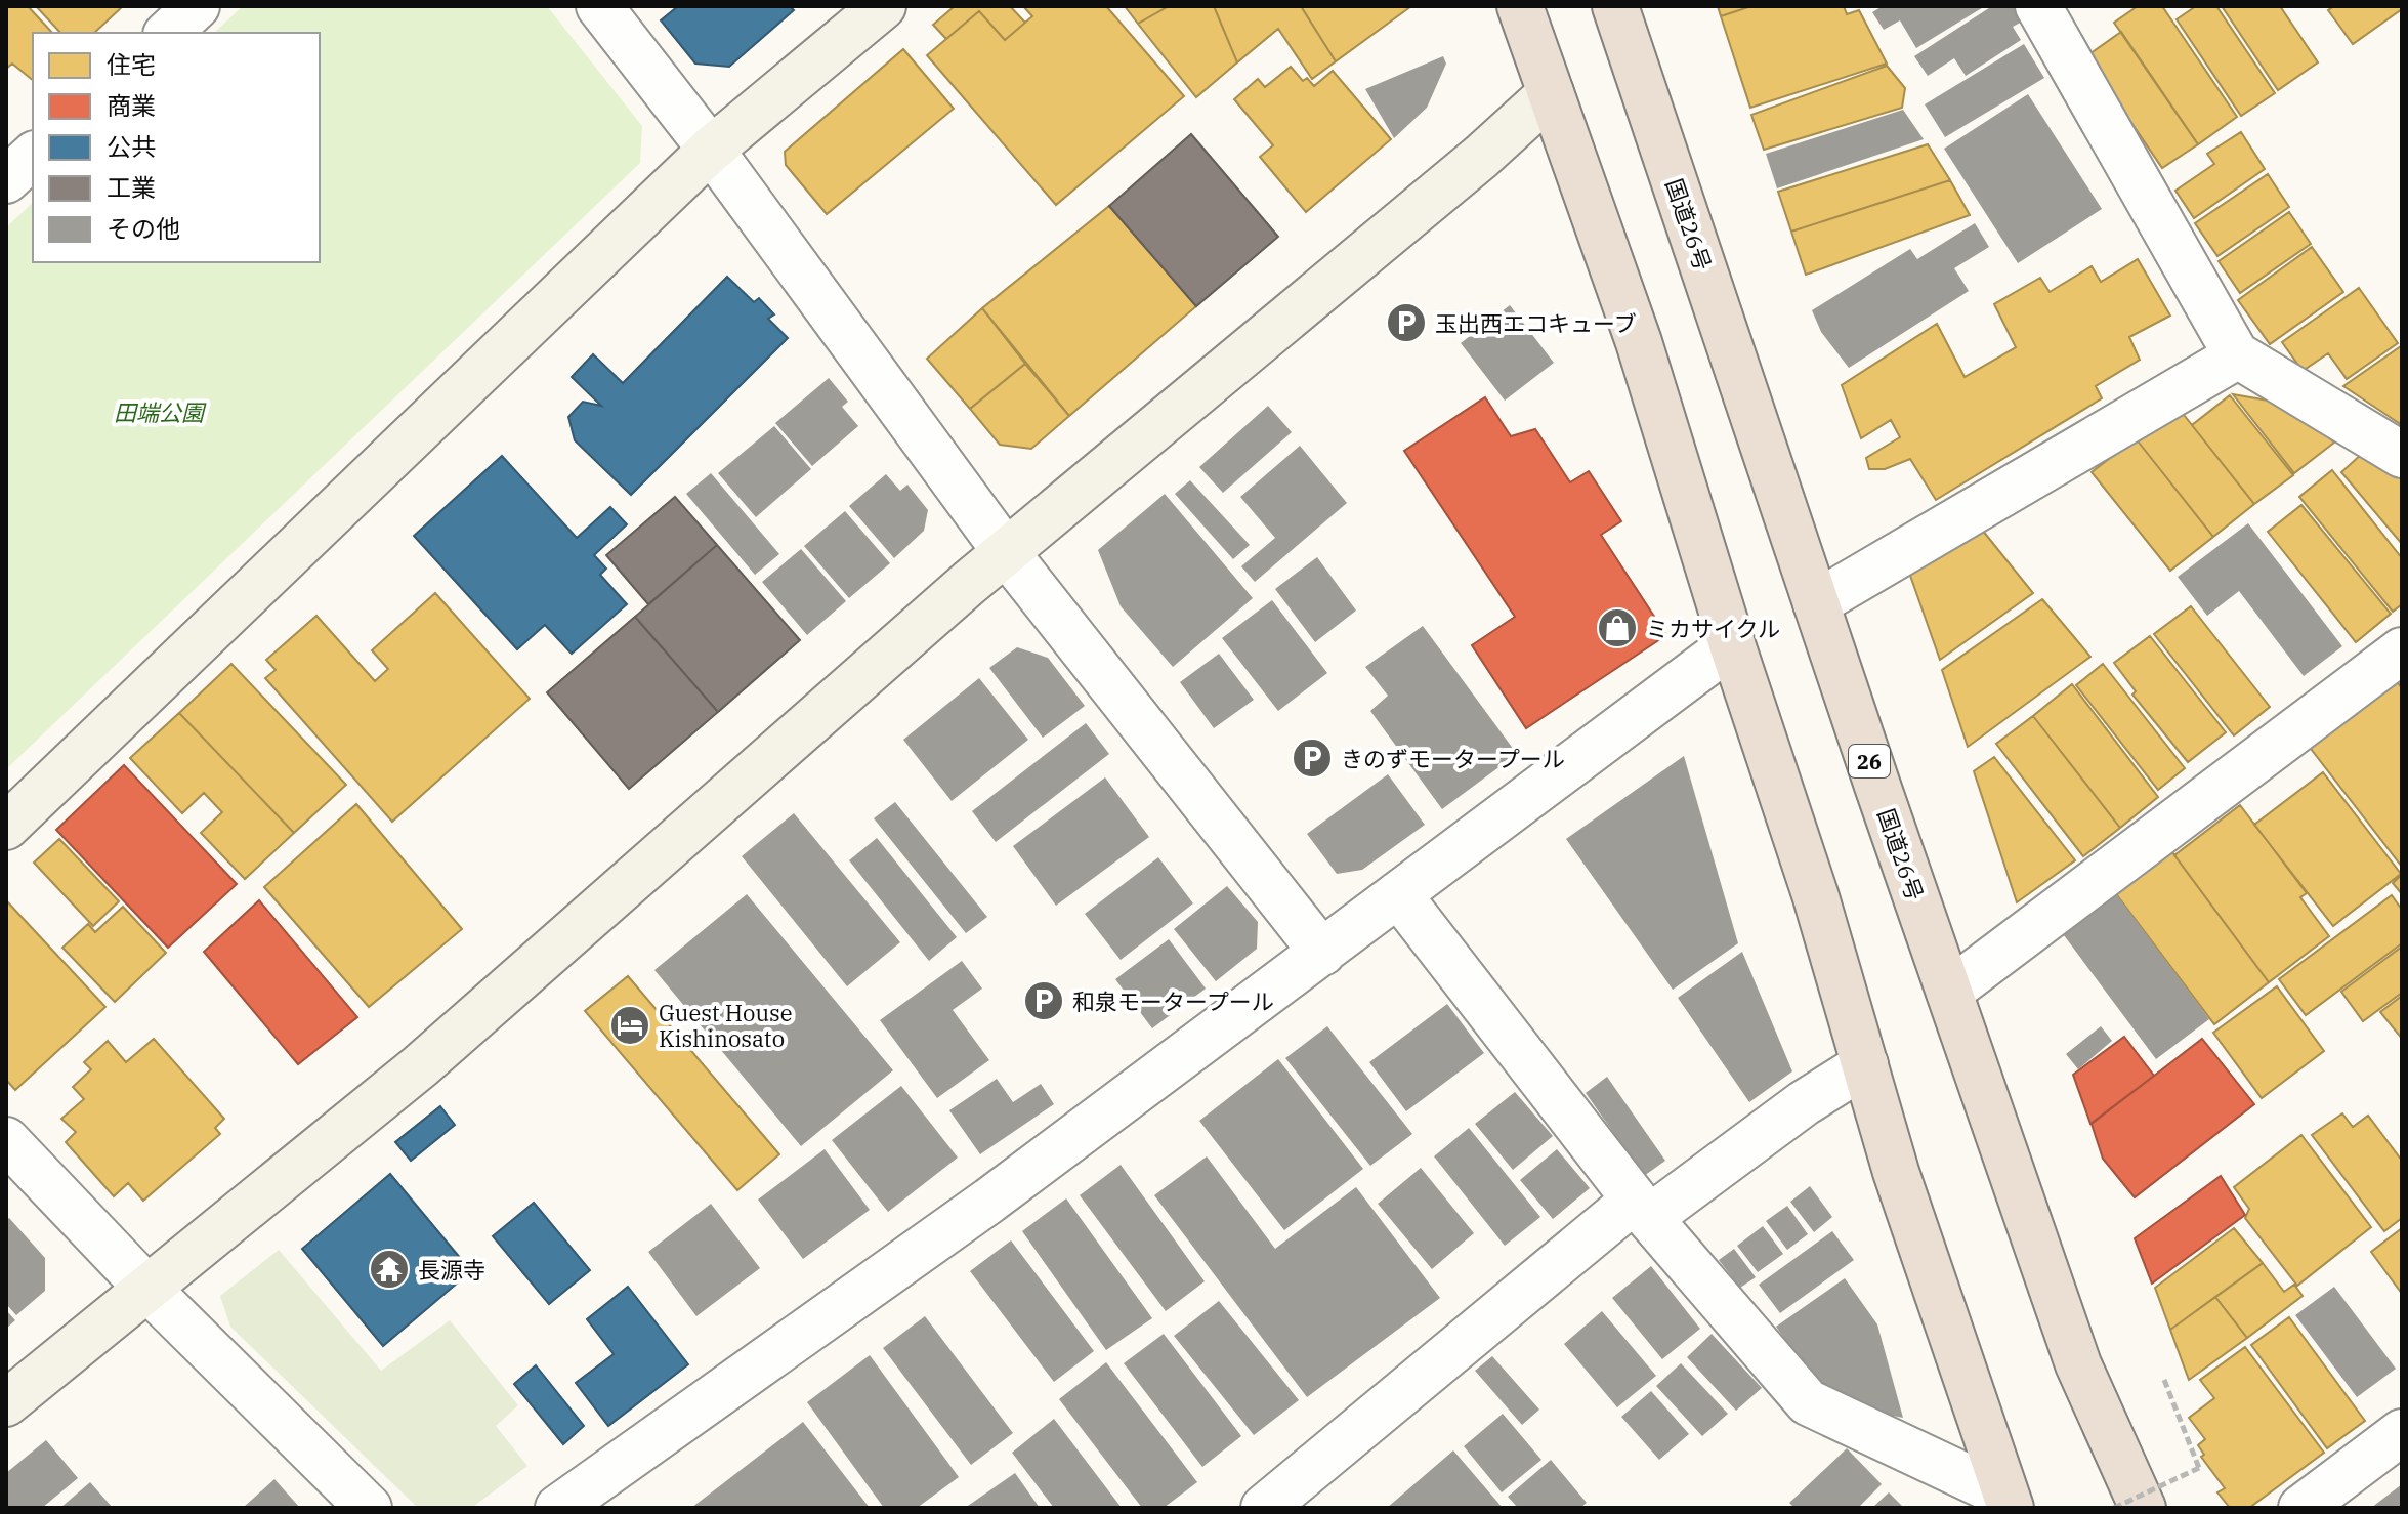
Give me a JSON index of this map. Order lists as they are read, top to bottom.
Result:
{
  "streets": {
    "highway": ["国道26号", "26"]
  },
  "parks": ["田端公園"],
  "places": {
    "parking": ["玉出西エコキューブ", "きのずモータープール", "和泉モータープール"],
    "shop": ["ミカサイクル"],
    "hotel": ["Guest House Kishinosato"],
    "temple": ["長源寺"]
  },
  "legend": [
    "住宅",
    "商業",
    "公共",
    "工業",
    "その他"
  ]
}
